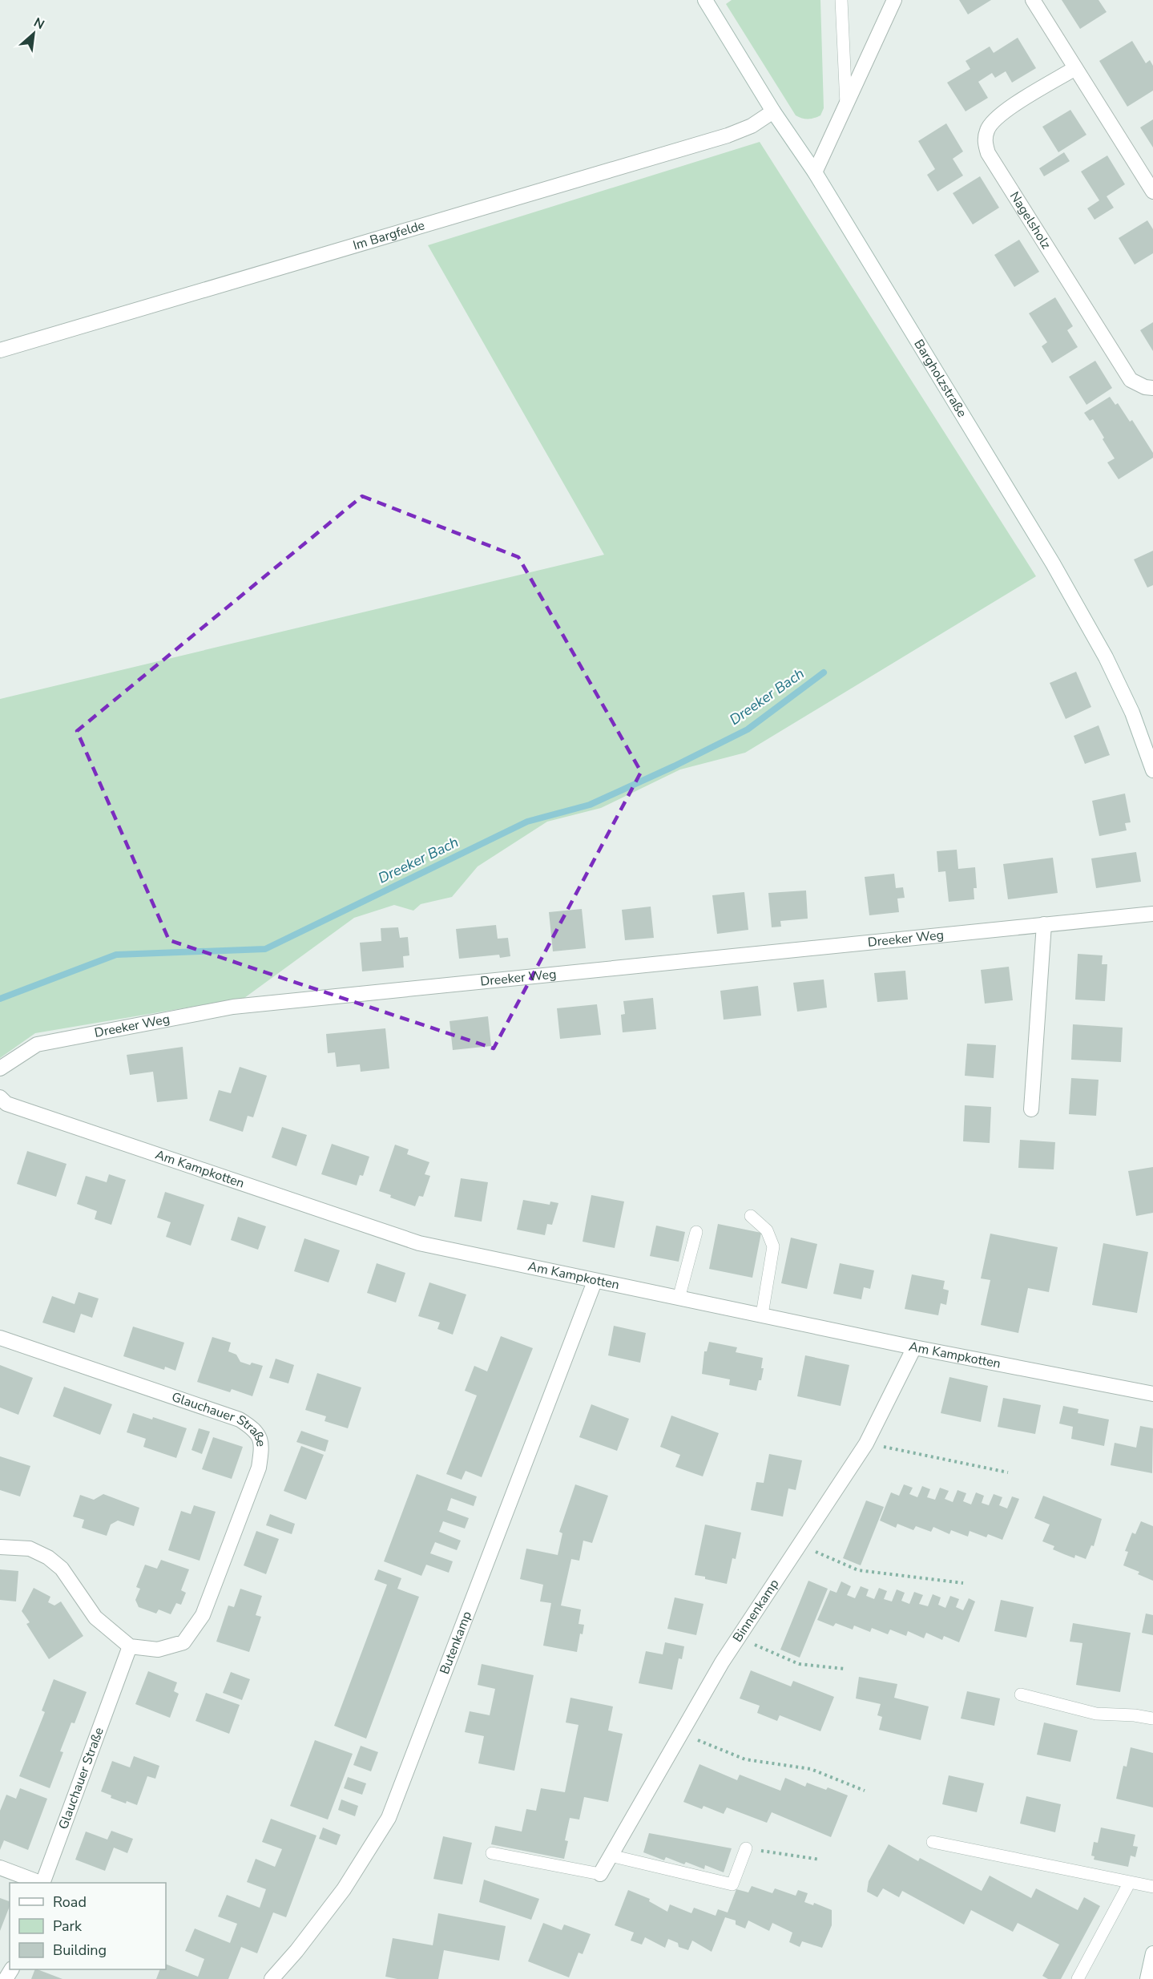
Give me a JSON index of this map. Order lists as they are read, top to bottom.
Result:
{
  "streets": {
    "street": [
      "Nagelsholz",
      "Im Bargfelde",
      "Bargholzstraße",
      "Dreeker Weg",
      "Am Kampkotten",
      "Glauchauer Straße",
      "Binnenkamp",
      "Butenkamp"
    ]
  },
  "crossings": [
    ["Im Bargfelde", "Bargholzstraße"],
    ["Am Kampkotten", "Binnenkamp"],
    ["Am Kampkotten", "Butenkamp"]
  ],
  "water": ["Dreeker Bach"],
  "legend": ["Road", "Park", "Building"],
  "north": "top right"
}
